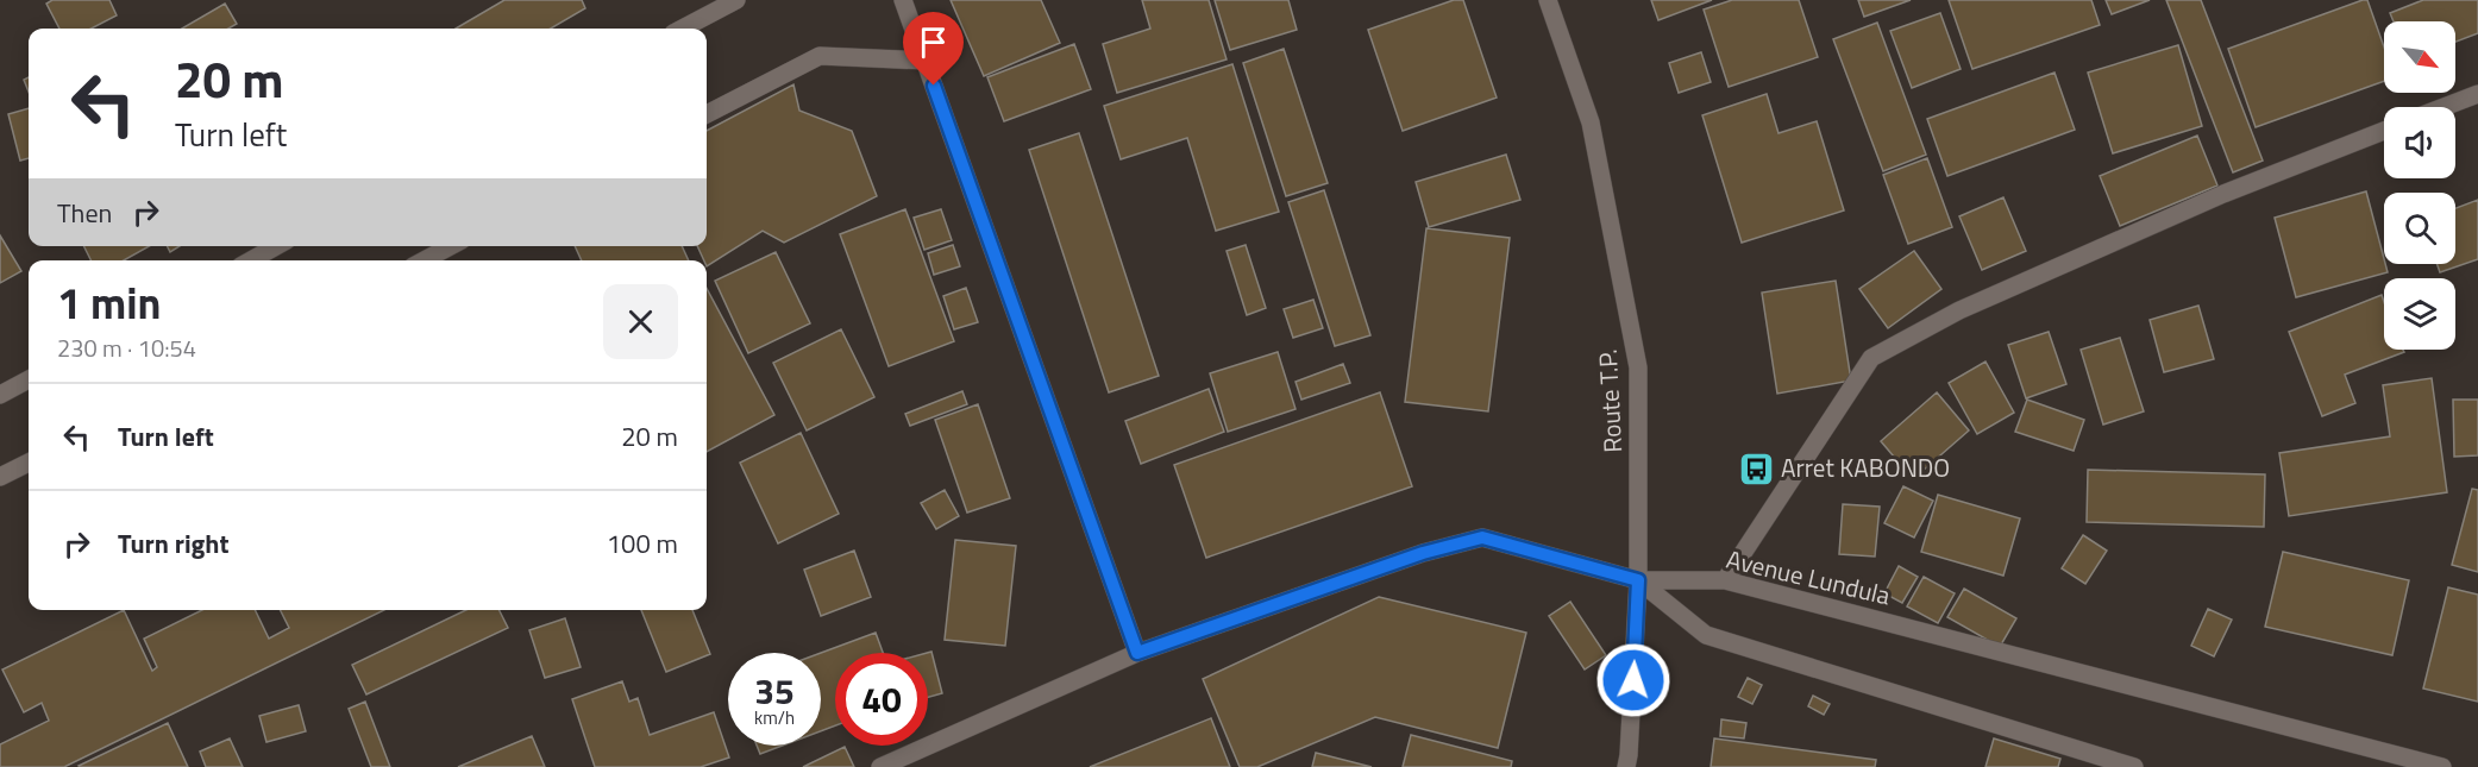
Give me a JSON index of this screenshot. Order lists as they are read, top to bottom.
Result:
{
  "streets": {
    "street": ["Route T.P.", "Avenue Lundula"]
  },
  "crossings": [
    ["Route T.P.", "Avenue Lundula"]
  ],
  "places": {
    "bus stop": ["Arret KABONDO"]
  },
  "north": "bottom right",
  "page": {
    "turn": ["20 m", "Turn left"],
    "then": "Then",
    "heading": ["1 min", "230 m · 10:54"],
    "list": [
      {
        "name": "Turn left",
        "value": "20 m"
      },
      {
        "name": "Turn right",
        "value": "100 m"
      }
    ],
    "speed": "35 km/h",
    "limit": "40"
  }
}
